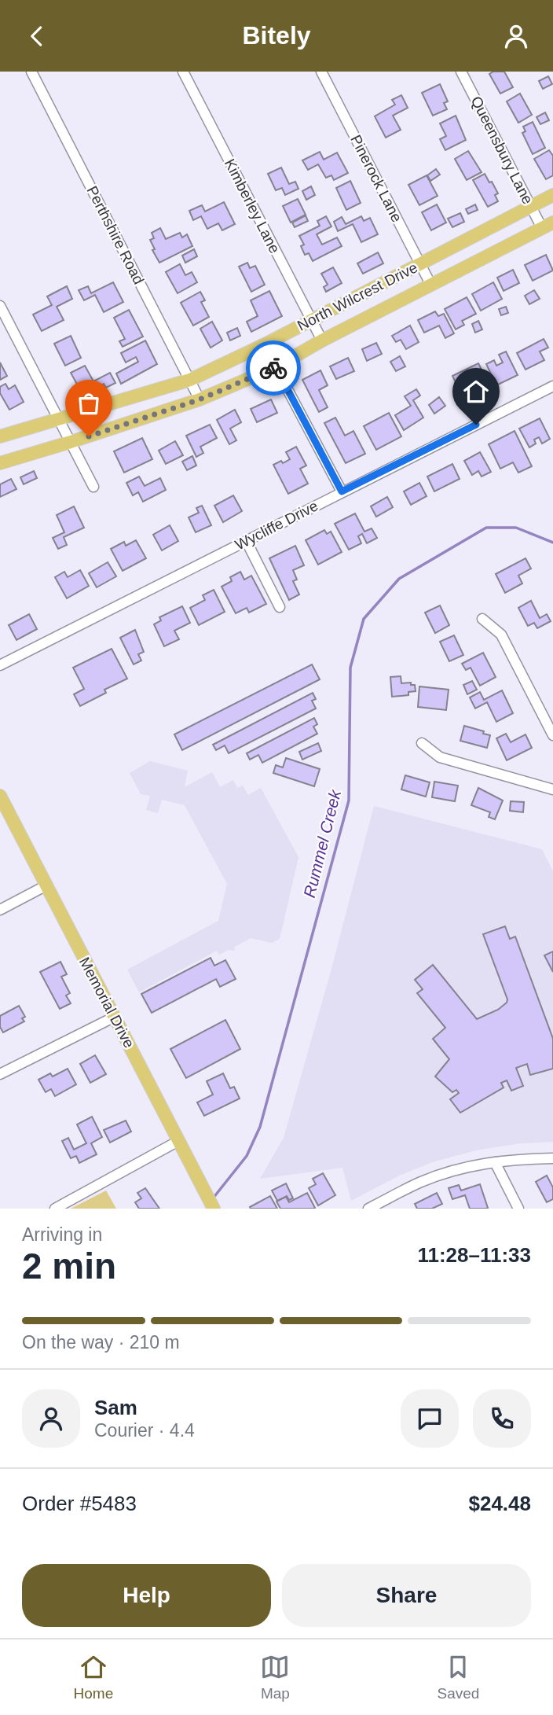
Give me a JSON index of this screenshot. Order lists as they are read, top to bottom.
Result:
{
  "streets": {
    "main road": ["North Wilcrest Drive", "Memorial Drive"],
    "street": [
      "Queensbury Lane",
      "Pinerock Lane",
      "Kimberley Lane",
      "Perthshire Road",
      "Wycliffe Drive"
    ]
  },
  "crossings": [
    ["Queensbury Lane", "North Wilcrest Drive"],
    ["Pinerock Lane", "North Wilcrest Drive"],
    ["Kimberley Lane", "North Wilcrest Drive"],
    ["Perthshire Road", "North Wilcrest Drive"]
  ],
  "water": ["Rummel Creek"],
  "page": {
    "header": "Bitely",
    "heading": ["2 min", "Arriving in", "11:28–11:33"],
    "panel": [
      "Sam",
      "Courier · 4.4",
      "Order #5483",
      "$24.48"
    ],
    "bar": "On the way · 210 m",
    "buttons": ["Help", "Share"],
    "tabs": ["Home", "Map", "Saved"]
  }
}
